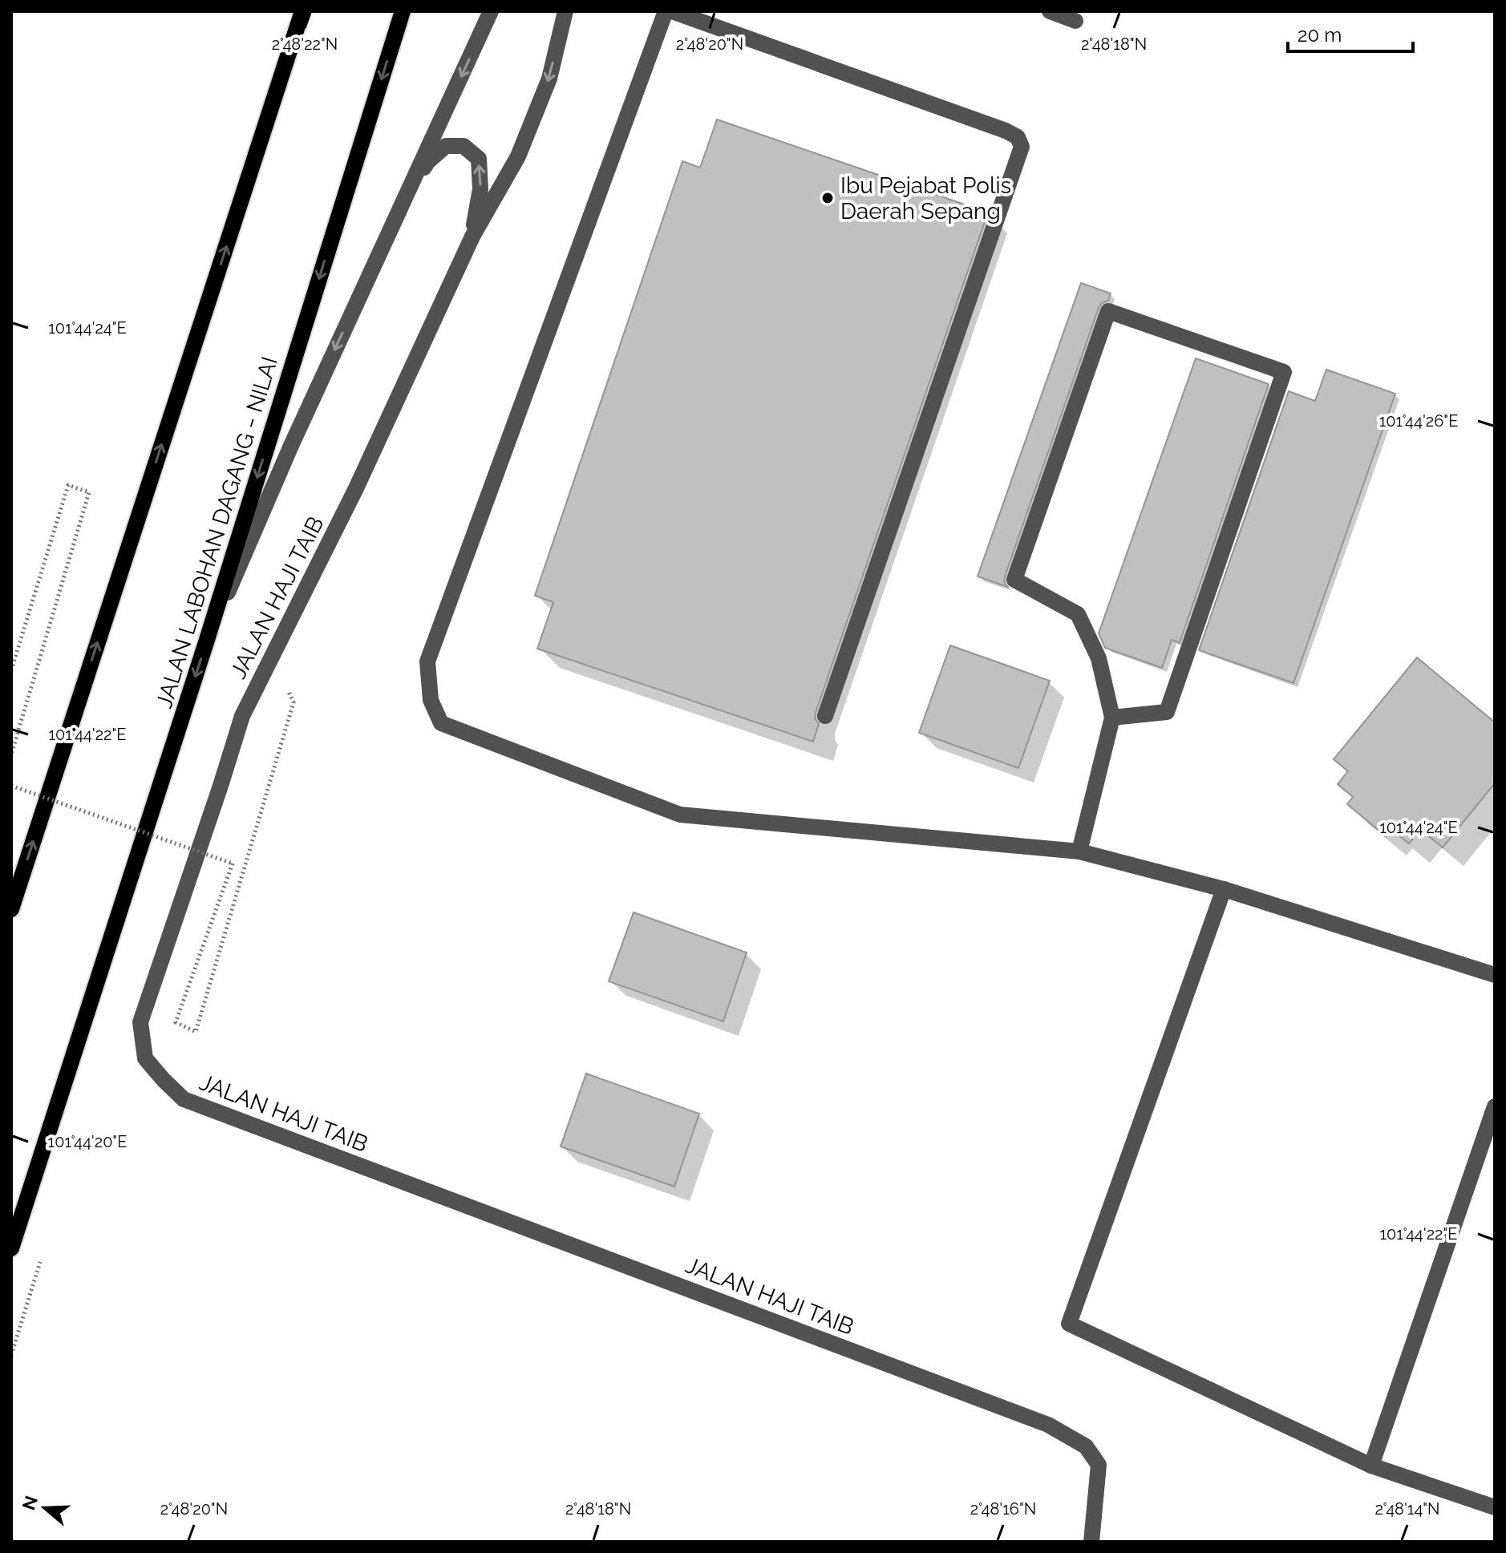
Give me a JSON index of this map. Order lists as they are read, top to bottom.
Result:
{
  "streets": {
    "main road": ["JALAN LABOHAN DAGANG ‒ NILAI"],
    "street": ["JALAN HAJI TAIB"]
  },
  "places": ["Ibu Pejabat Polis Daerah Sepang"],
  "scale_bar": "20 m",
  "north": "left",
  "coordinates": [
    "2°48'22\"N",
    "2°48'20\"N",
    "2°48'18\"N",
    "101°44'24\"E",
    "101°44'26\"E",
    "101°44'22\"E",
    "101°44'20\"E",
    "2°48'16\"N",
    "2°48'14\"N"
  ]
}
